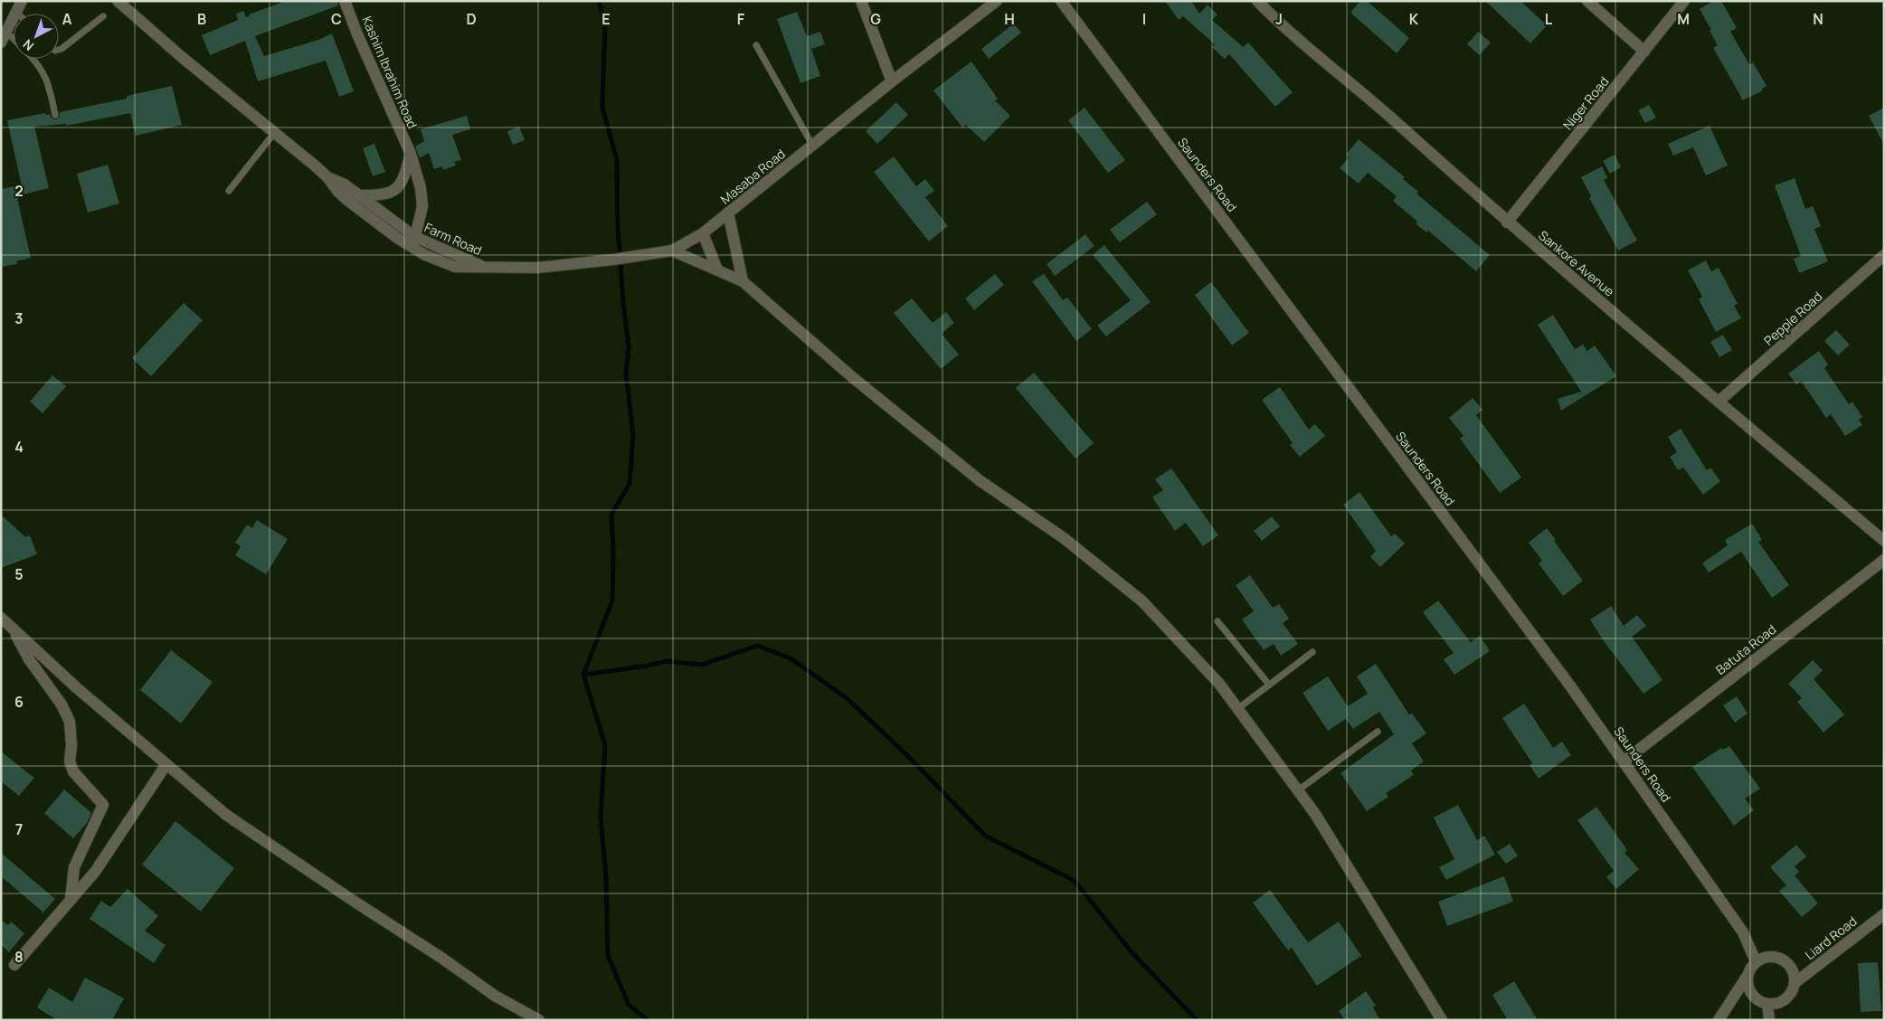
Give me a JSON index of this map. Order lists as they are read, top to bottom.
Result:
{
  "streets": {
    "street": [
      "Kashim Ibrahim Road",
      "Niger Road",
      "Saunders Road",
      "Masaba Road",
      "Farm Road",
      "Sankore Avenue",
      "Pepple Road",
      "Batuta Road",
      "Liard Road"
    ]
  },
  "crossings": [
    ["Kashim Ibrahim Road", "Farm Road"],
    ["Niger Road", "Sankore Avenue"],
    ["Saunders Road", "Batuta Road"],
    ["Saunders Road", "Liard Road"],
    ["Masaba Road", "Farm Road"],
    ["Sankore Avenue", "Pepple Road"]
  ],
  "north": "bottom left",
  "grid": {
    "columns": [
      "A",
      "B",
      "C",
      "D",
      "E",
      "F",
      "G",
      "H",
      "I",
      "J",
      "K",
      "L",
      "M",
      "N"
    ],
    "rows": [
      "2",
      "3",
      "4",
      "5",
      "6",
      "7",
      "8"
    ]
  }
}
